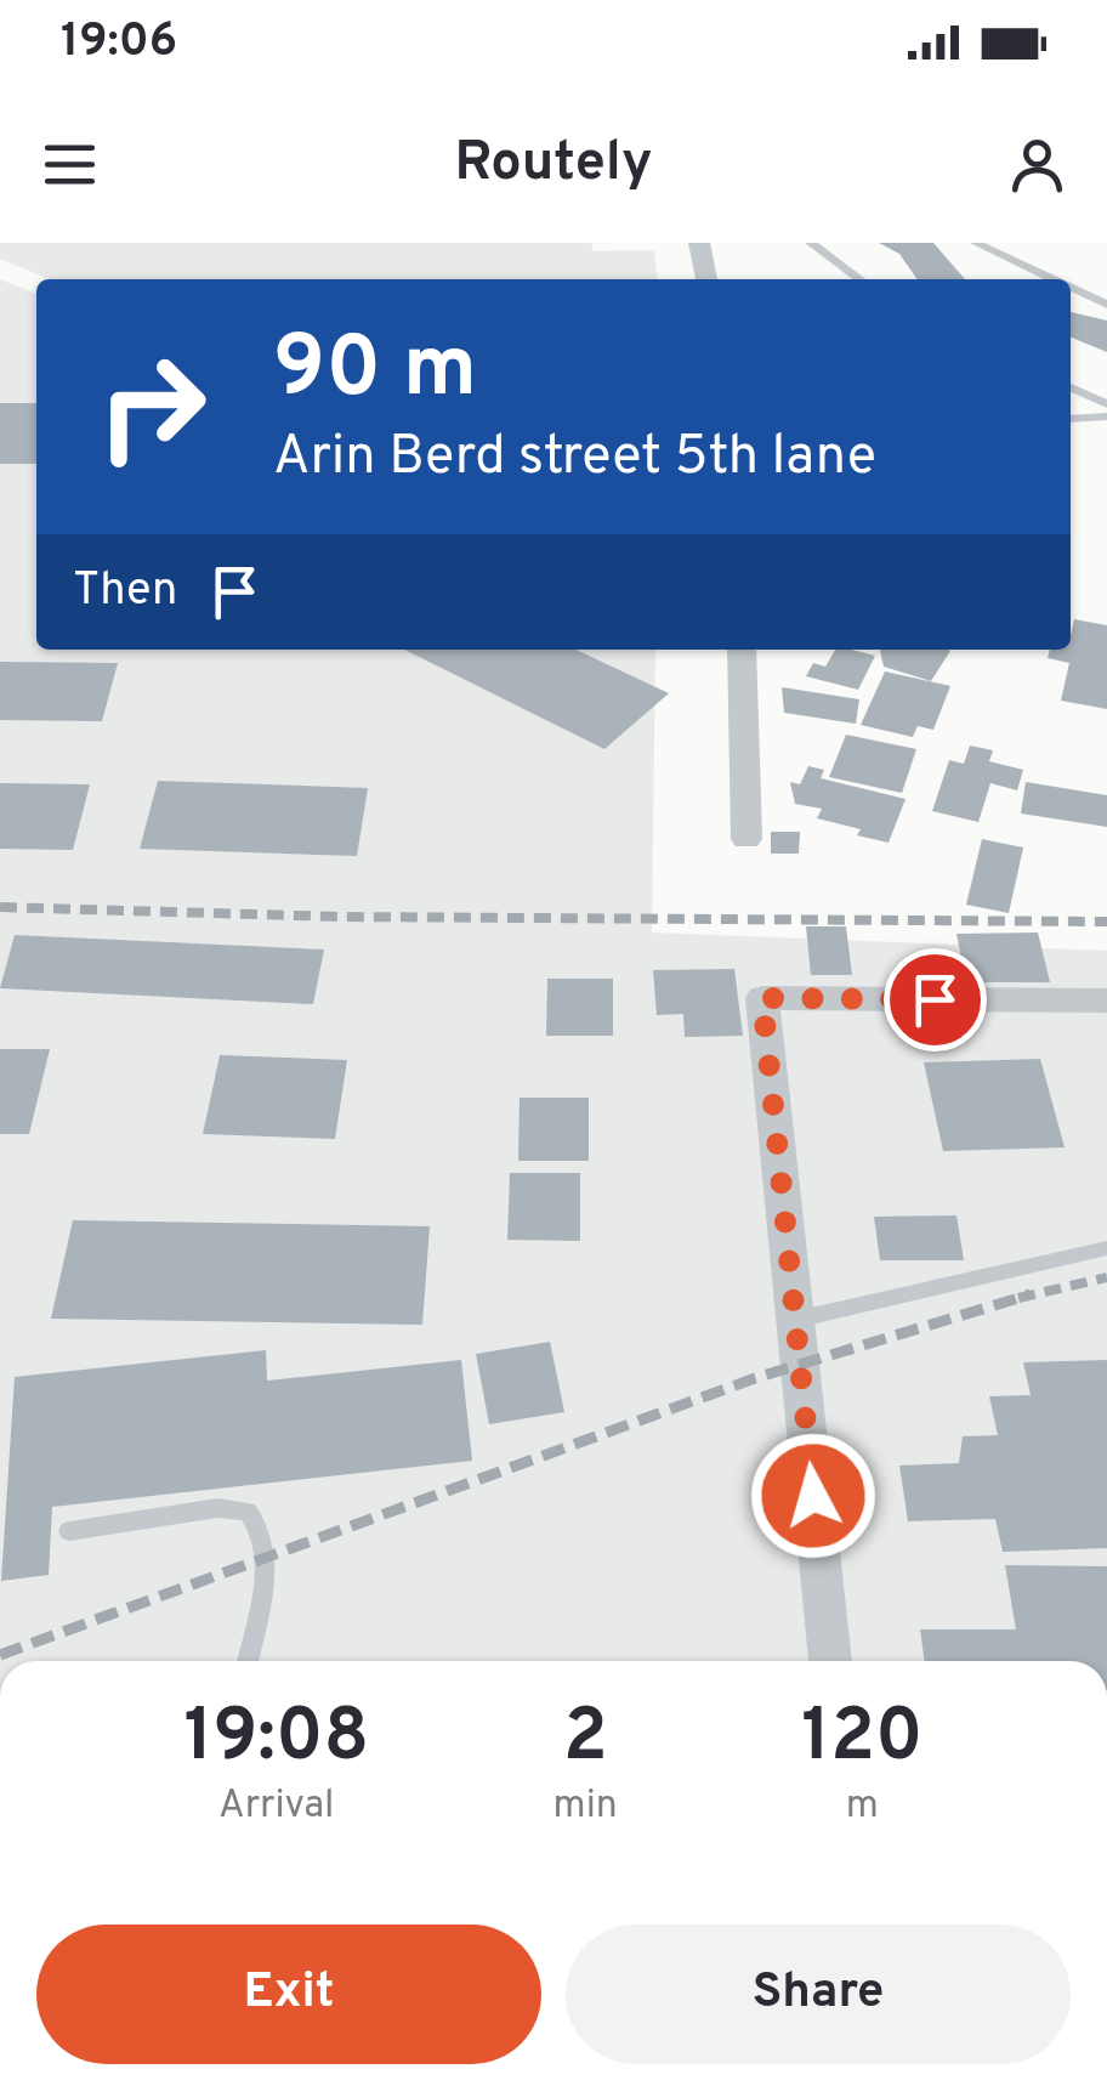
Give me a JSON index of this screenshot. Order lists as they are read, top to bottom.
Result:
{
  "page": {
    "status": "19:06",
    "header": "Routely",
    "turn": ["90 m", "Arin Berd street 5th lane"],
    "then": "Then",
    "eta": [
      "19:08",
      "Arrival",
      "2",
      "min",
      "120",
      "m"
    ],
    "buttons": ["Exit", "Share"]
  }
}
